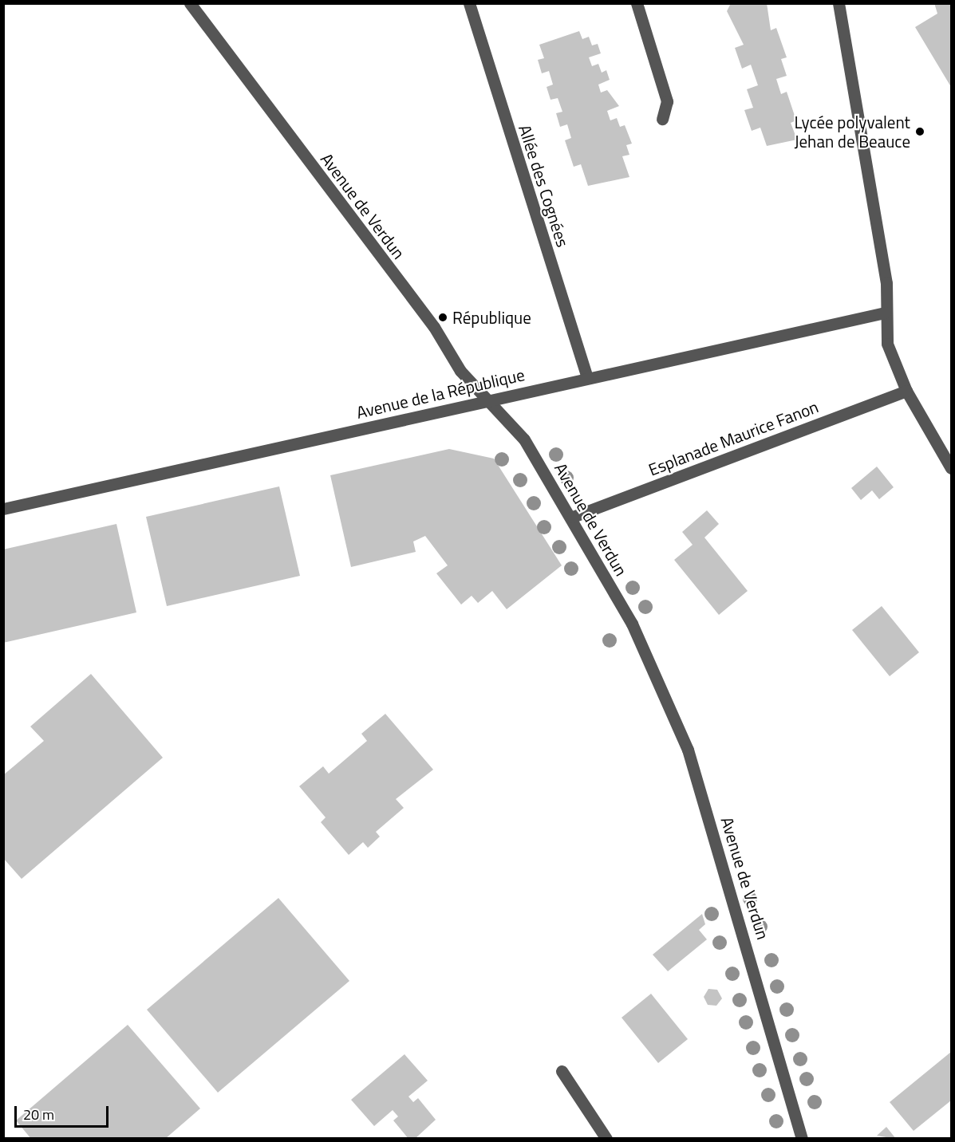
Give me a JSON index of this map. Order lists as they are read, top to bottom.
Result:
{
  "streets": {
    "street": [
      "Allée des Cognées",
      "Avenue de Verdun",
      "Avenue de la République",
      "Esplanade Maurice Fanon"
    ]
  },
  "crossings": [
    ["Allée des Cognées", "Avenue de la République"],
    ["Avenue de Verdun", "Avenue de la République"],
    ["Avenue de Verdun", "Esplanade Maurice Fanon"]
  ],
  "places": ["Lycée polyvalent Jehan de Beauce", "République"],
  "scale_bar": "20 m"
}
